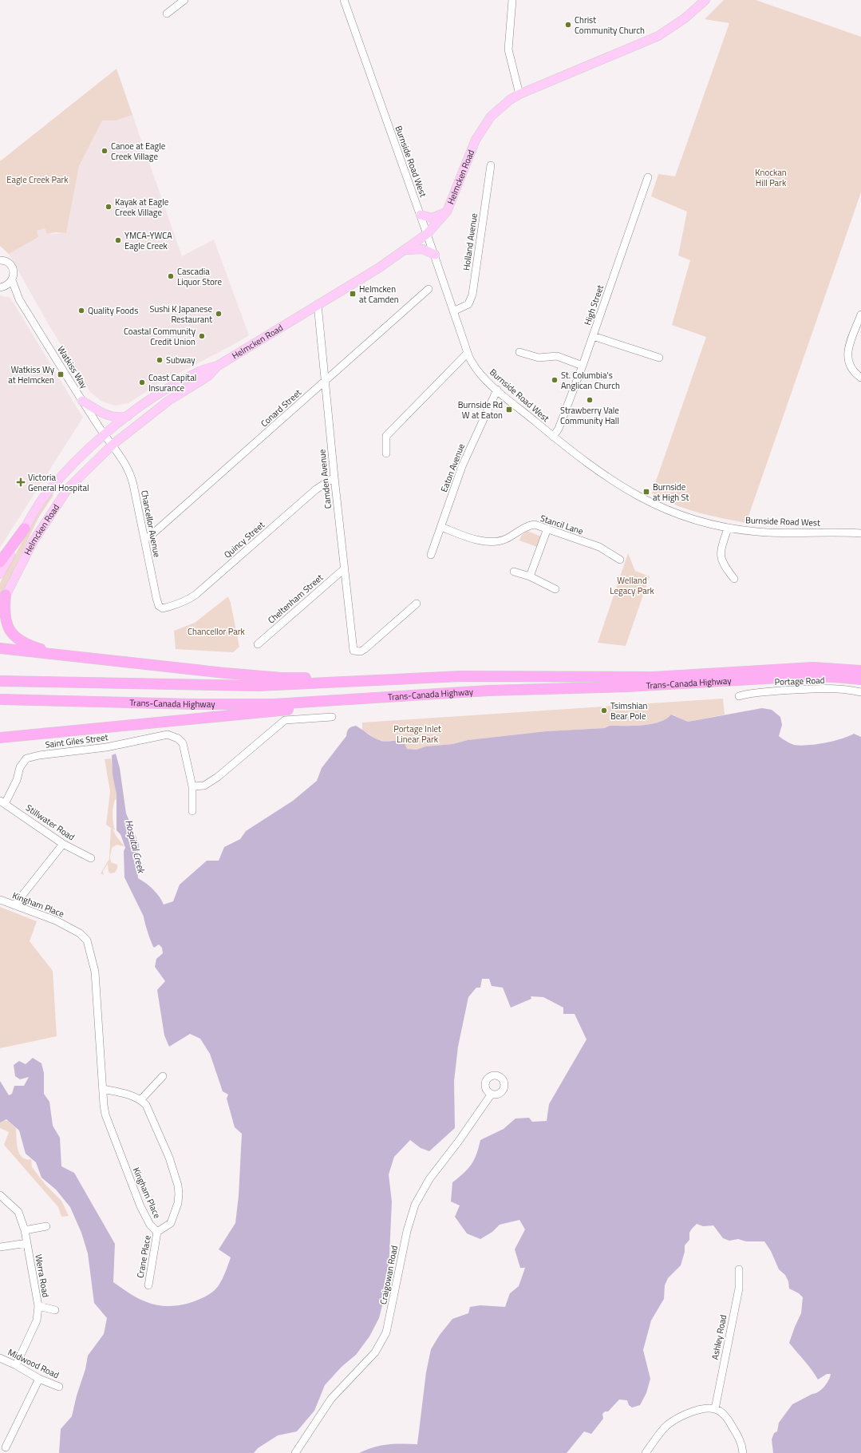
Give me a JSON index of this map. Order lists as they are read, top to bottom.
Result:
{
  "streets": {
    "highway": ["Trans-Canada Highway"],
    "main road": ["Helmcken Road"],
    "street": [
      "Burnside Road West",
      "Holland Avenue",
      "High Street",
      "Watkiss Way",
      "Conard Street",
      "Eaton Avenue",
      "Camden Avenue",
      "Chancellor Avenue",
      "Stancil Lane",
      "Quincy Street",
      "Cheltenham Street",
      "Portage Road",
      "Saint Giles Street",
      "Stillwater Road",
      "Kingham Place",
      "Crane Place",
      "Craigowan Road",
      "Werra Road",
      "Ashley Road",
      "Midwood Road"
    ]
  },
  "crossings": [
    ["Burnside Road West", "Helmcken Road"],
    ["Burnside Road West", "Holland Avenue"],
    ["Burnside Road West", "High Street"],
    ["Burnside Road West", "Eaton Avenue"],
    ["Helmcken Road", "Watkiss Way"],
    ["Helmcken Road", "Camden Avenue"],
    ["Helmcken Road", "Chancellor Avenue"],
    ["Watkiss Way", "Chancellor Avenue"],
    ["Conard Street", "Camden Avenue"],
    ["Conard Street", "Chancellor Avenue"],
    ["Eaton Avenue", "Stancil Lane"],
    ["Camden Avenue", "Quincy Street"],
    ["Camden Avenue", "Cheltenham Street"],
    ["Chancellor Avenue", "Quincy Street"],
    ["Saint Giles Street", "Stillwater Road"],
    ["Kingham Place", "Crane Place"],
    ["Werra Road", "Midwood Road"]
  ],
  "water": ["Hospital Creek"],
  "parks": [
    "Knockan Hill Park",
    "Eagle Creek Park",
    "Welland Legacy Park",
    "Chancellor Park",
    "Portage Inlet Linear Park"
  ],
  "places": {
    "other": [
      "Christ Community Church",
      "Canoe at Eagle Creek Village",
      "Kayak at Eagle Creek Village",
      "YMCA-YWCA Eagle Creek",
      "Cascadia Liquor Store",
      "Quality Foods",
      "Sushi K Japanese Restaurant",
      "Coastal Community Credit Union",
      "Subway",
      "St. Columbia's Anglican Church",
      "Coast Capital Insurance",
      "Strawberry Vale Community Hall",
      "Tsimshian Bear Pole"
    ],
    "transit": [
      "Helmcken at Camden",
      "Watkiss Wy at Helmcken",
      "Burnside Rd W at Eaton",
      "Burnside at High St"
    ],
    "health": ["Victoria General Hospital"]
  }
}
